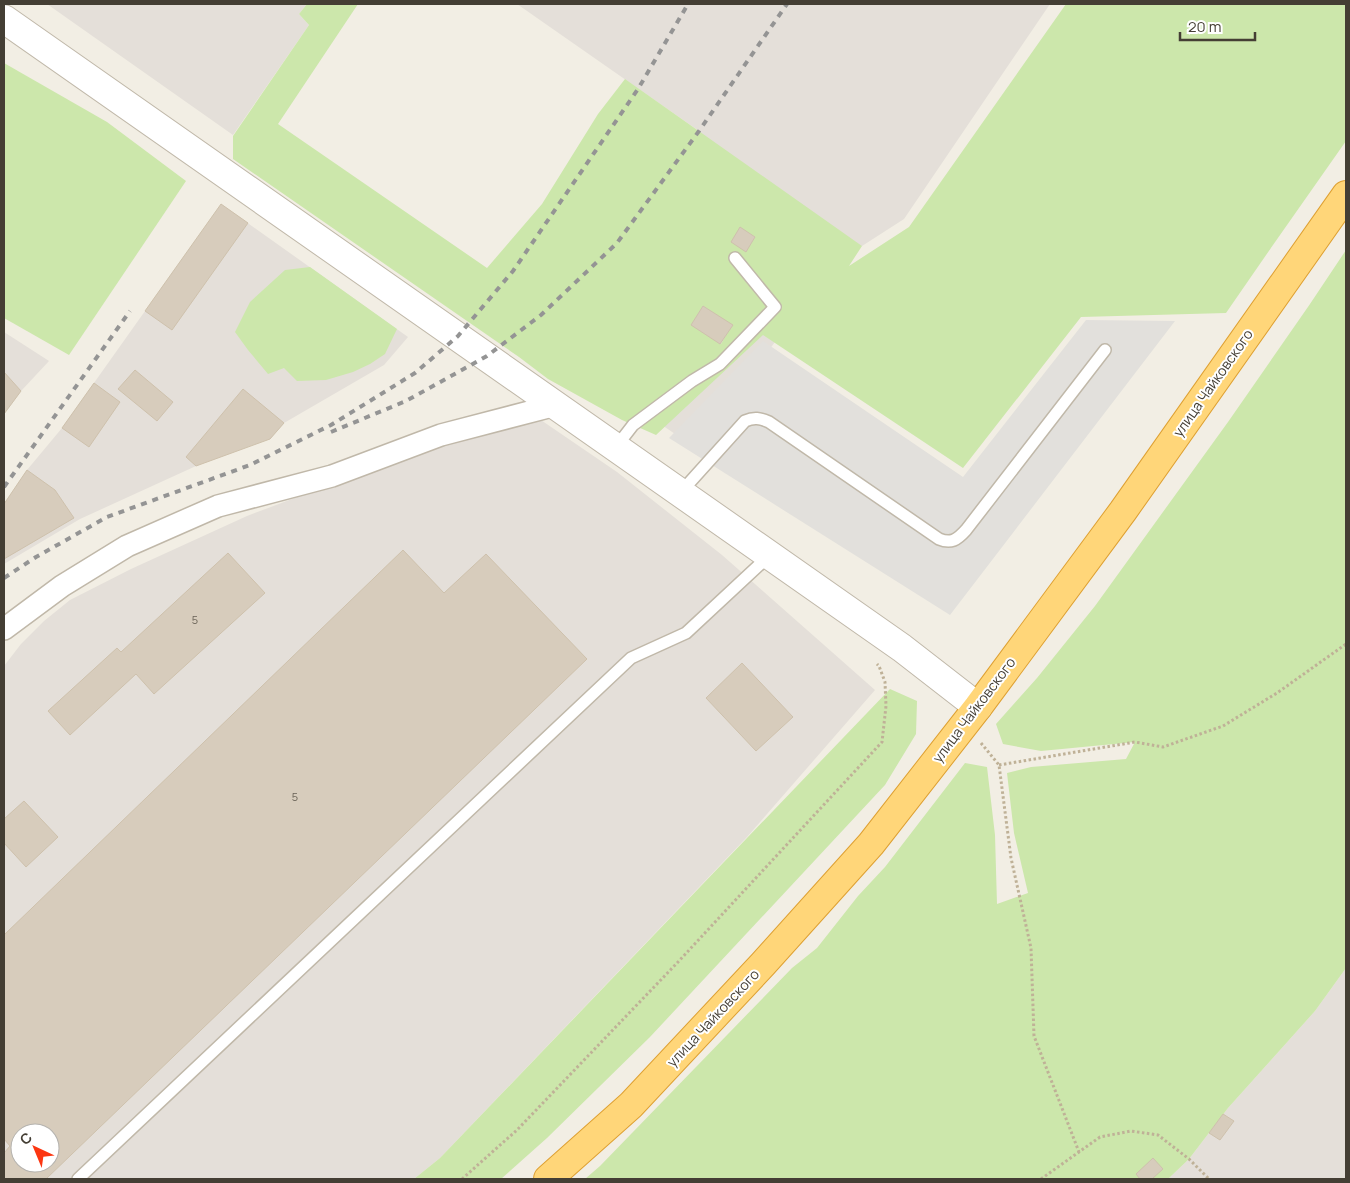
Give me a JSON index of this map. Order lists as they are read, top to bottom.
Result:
{
  "streets": {
    "highway": ["улица Чайковского"]
  },
  "house_numbers": ["5", "5"],
  "scale_bar": "20 m",
  "north": "top left"
}
